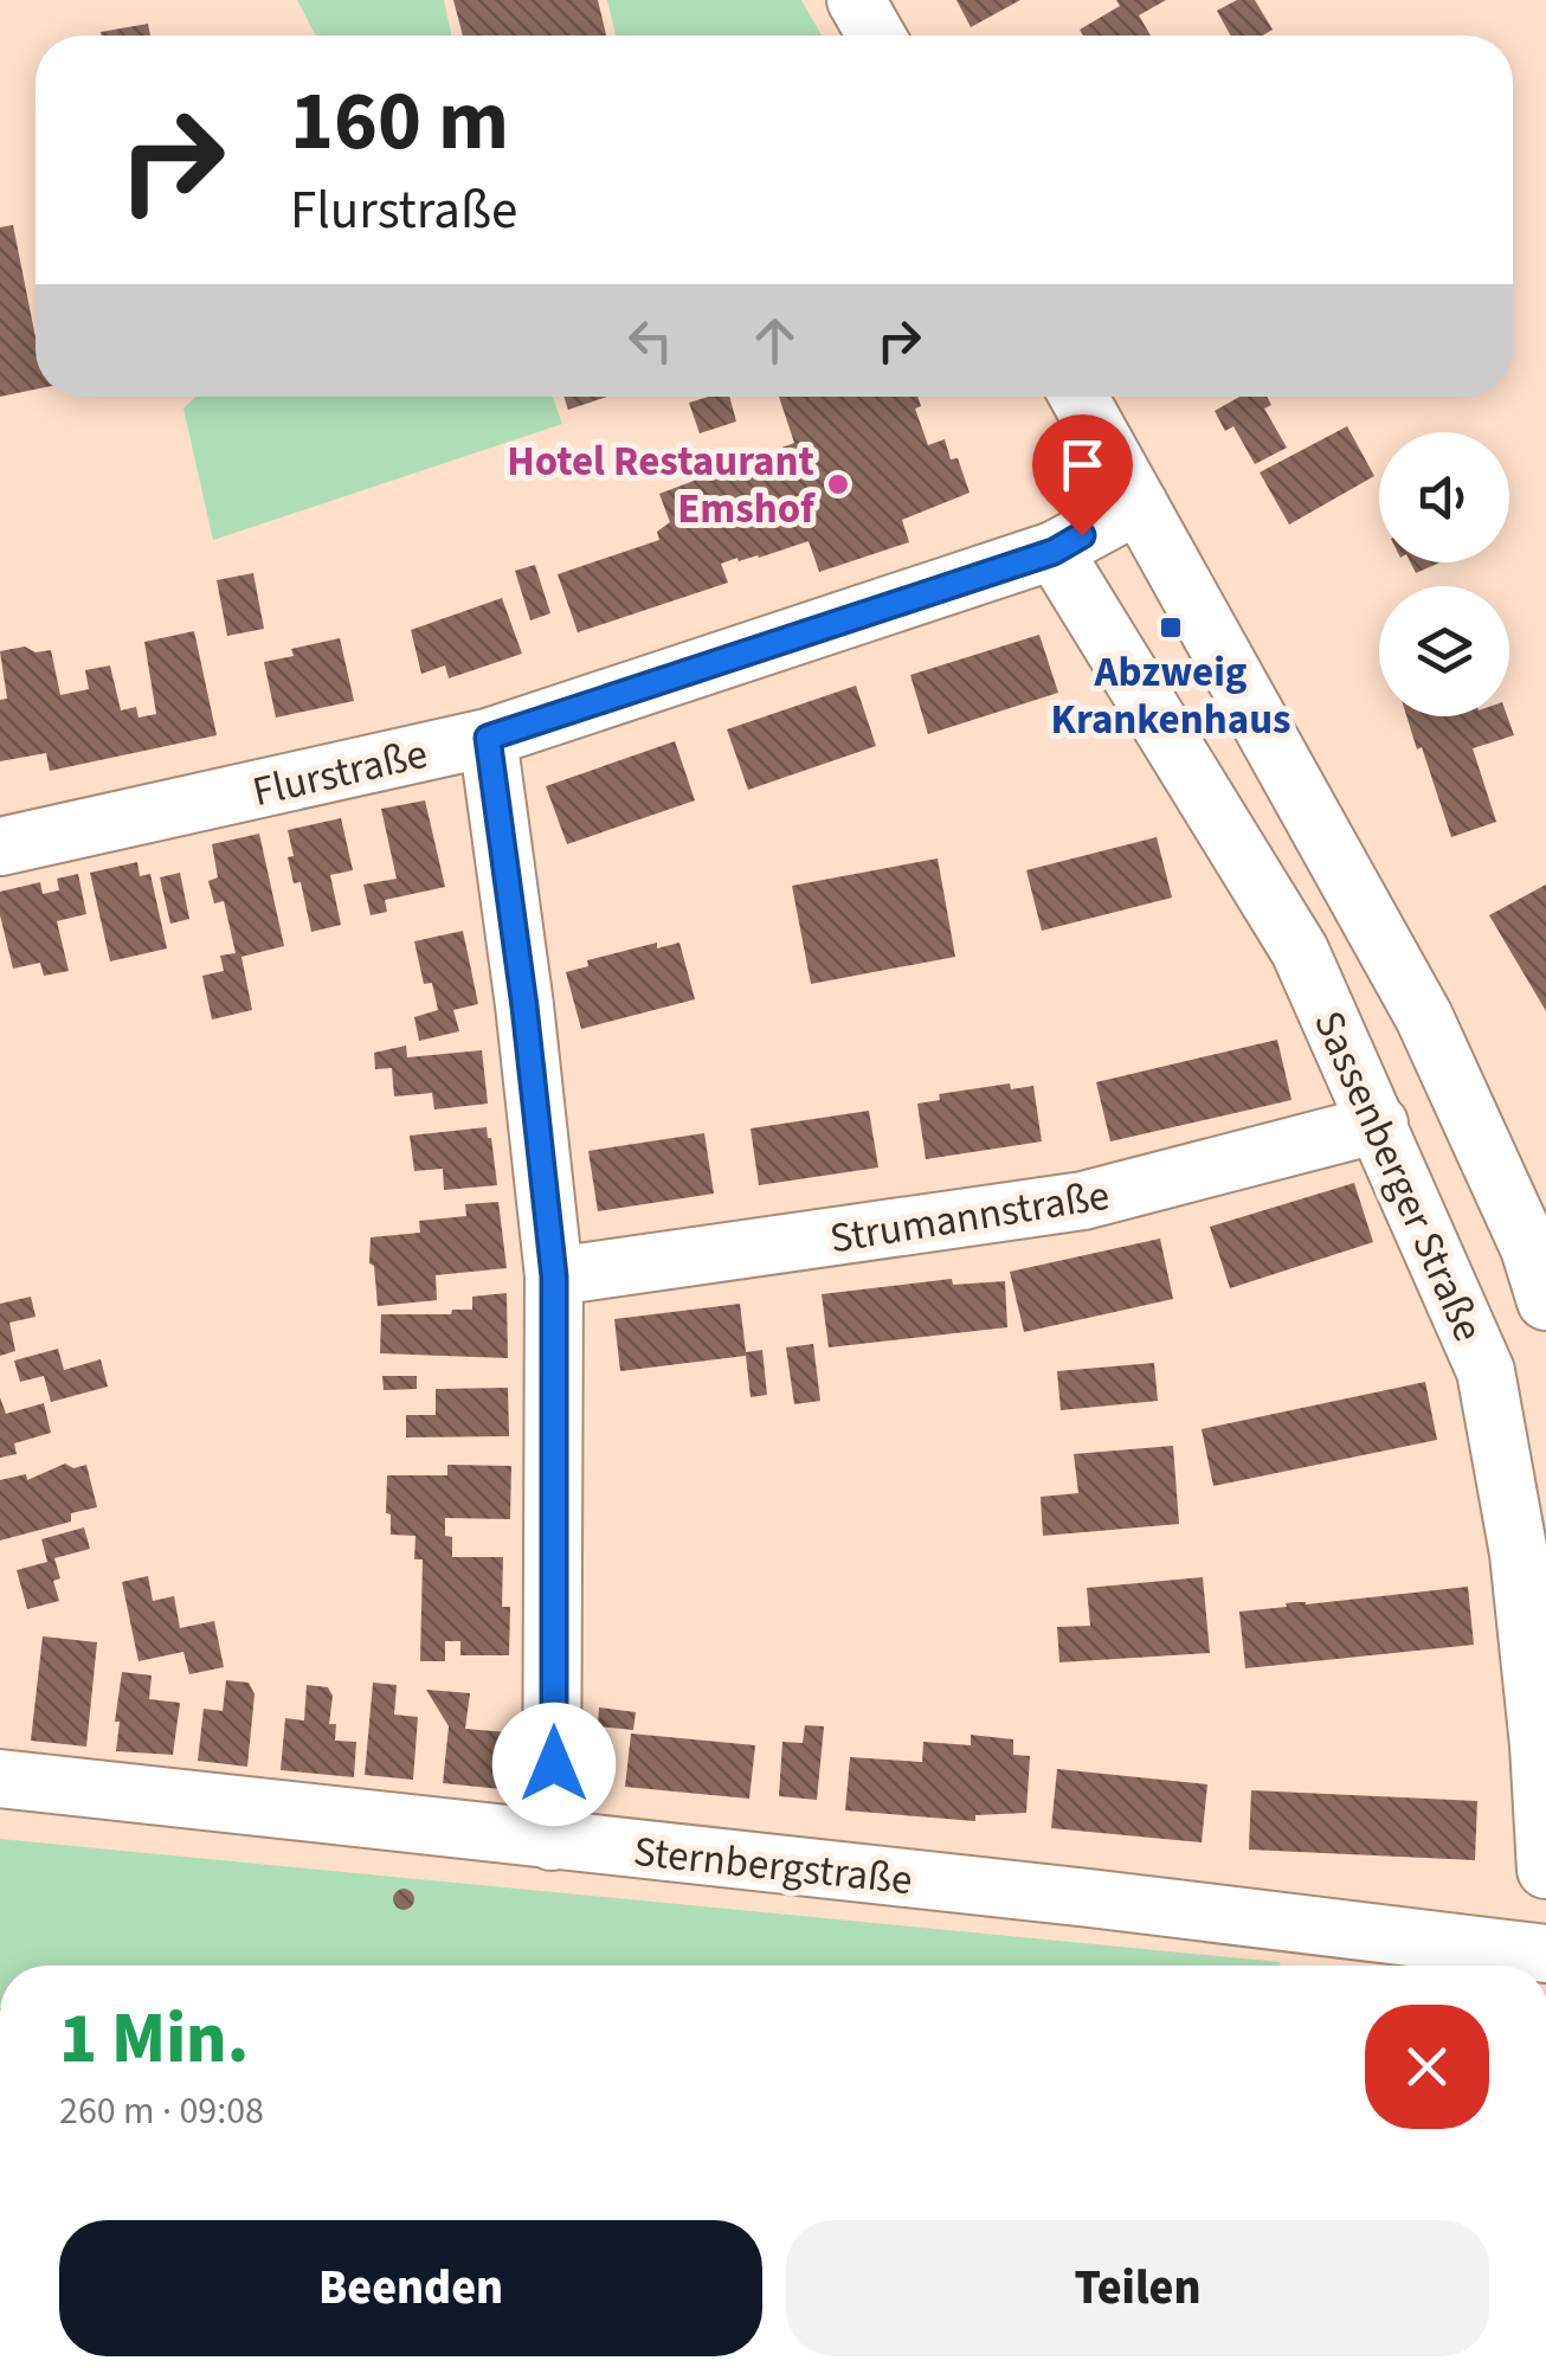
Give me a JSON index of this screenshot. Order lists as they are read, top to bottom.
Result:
{
  "streets": {
    "street": [
      "Flurstraße",
      "Sassenberger Straße",
      "Strumannstraße",
      "Sternbergstraße"
    ]
  },
  "crossings": [
    ["Flurstraße", "Sassenberger Straße"],
    ["Sassenberger Straße", "Strumannstraße"]
  ],
  "places": {
    "other": ["Hotel Restaurant Emshof"],
    "transit": ["Abzweig Krankenhaus"]
  },
  "page": {
    "turn": ["160 m", "Flurstraße"],
    "heading": ["1 Min.", "260 m · 09:08"],
    "buttons": ["Beenden", "Teilen"]
  }
}
